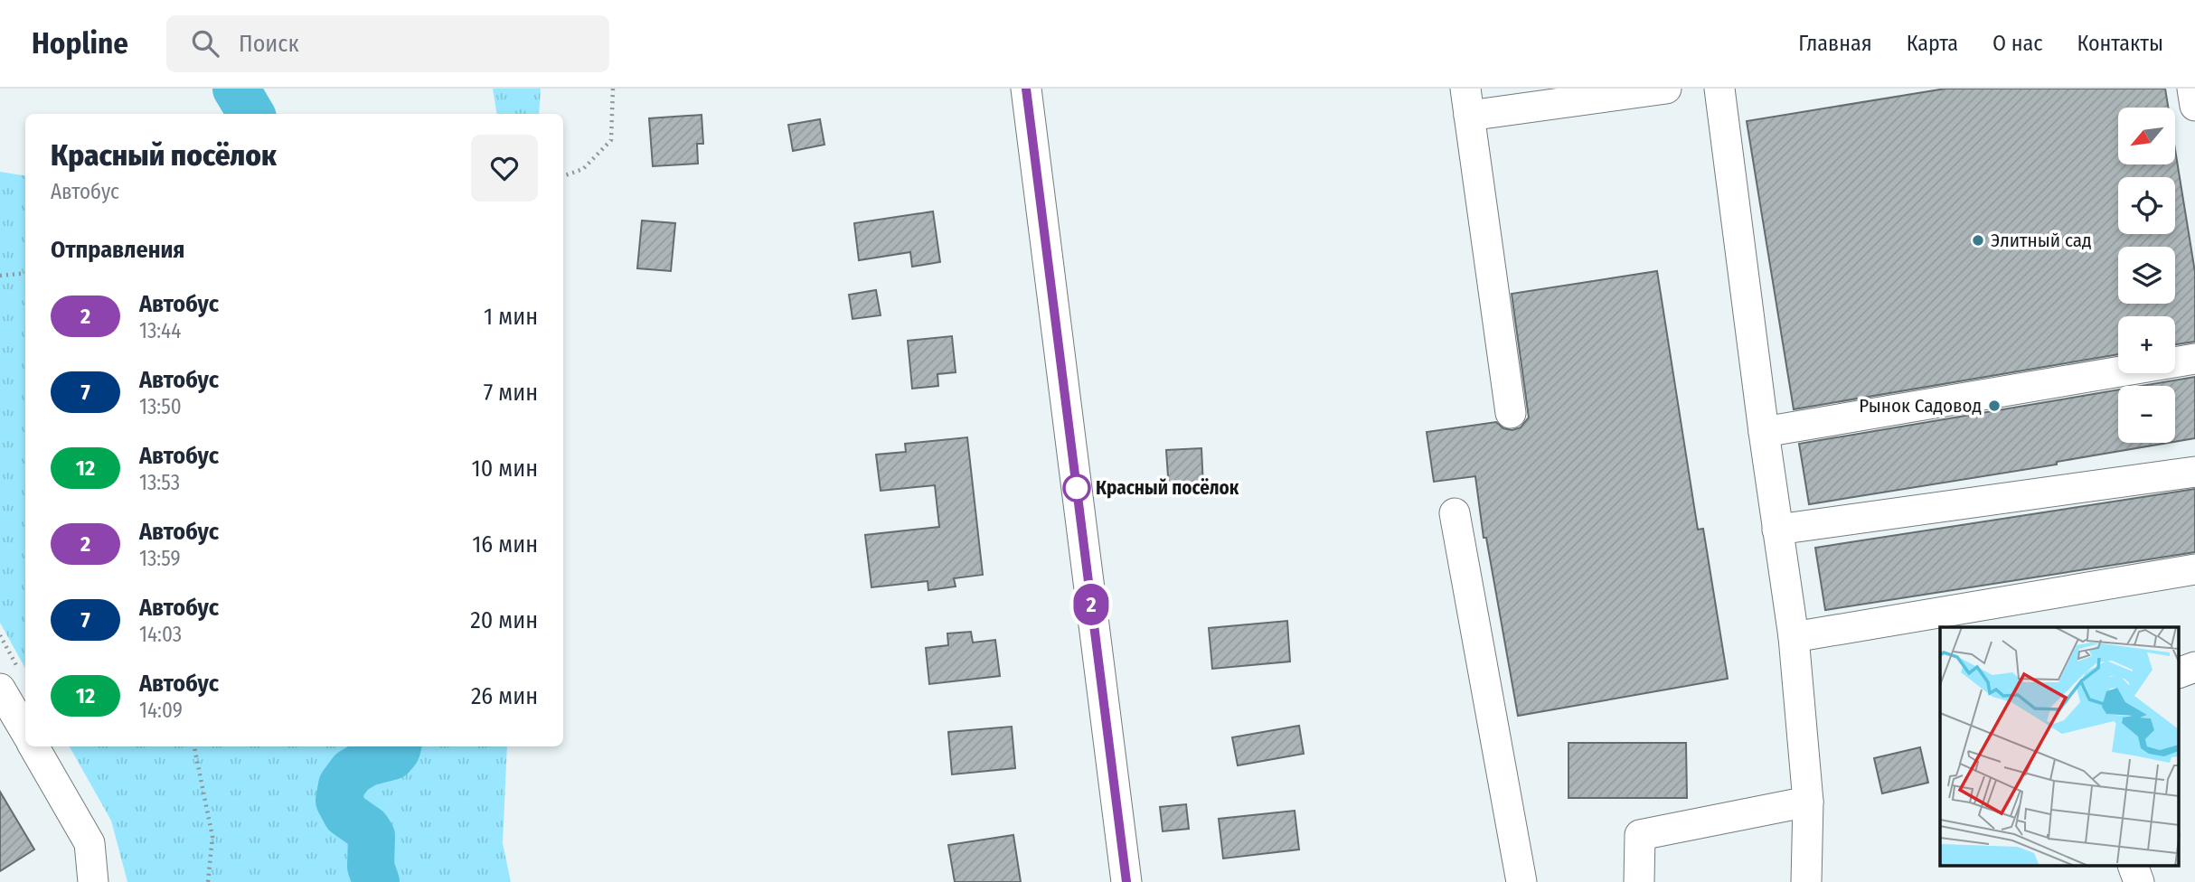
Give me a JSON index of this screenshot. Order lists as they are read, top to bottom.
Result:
{
  "places": ["Элитный сад", "Рынок Садовод", "Красный посёлок"],
  "lines": ["bus line 2"],
  "north": "bottom left",
  "page": {
    "header": "Hopline",
    "search": "Поиск",
    "nav": [
      "Главная",
      "Карта",
      "О нас",
      "Контакты"
    ],
    "on_map": "2",
    "map_buttons": ["+", "−"],
    "heading": [
      ["Красный посёлок", "Автобус"],
      "Отправления"
    ],
    "list": [
      {
        "mark": "2",
        "name": "Автобус",
        "note": "13:44",
        "value": "1 мин"
      },
      {
        "mark": "7",
        "name": "Автобус",
        "note": "13:50",
        "value": "7 мин"
      },
      {
        "mark": "12",
        "name": "Автобус",
        "note": "13:53",
        "value": "10 мин"
      },
      {
        "mark": "2",
        "name": "Автобус",
        "note": "13:59",
        "value": "16 мин"
      },
      {
        "mark": "7",
        "name": "Автобус",
        "note": "14:03",
        "value": "20 мин"
      },
      {
        "mark": "12",
        "name": "Автобус",
        "note": "14:09",
        "value": "26 мин"
      }
    ]
  }
}
